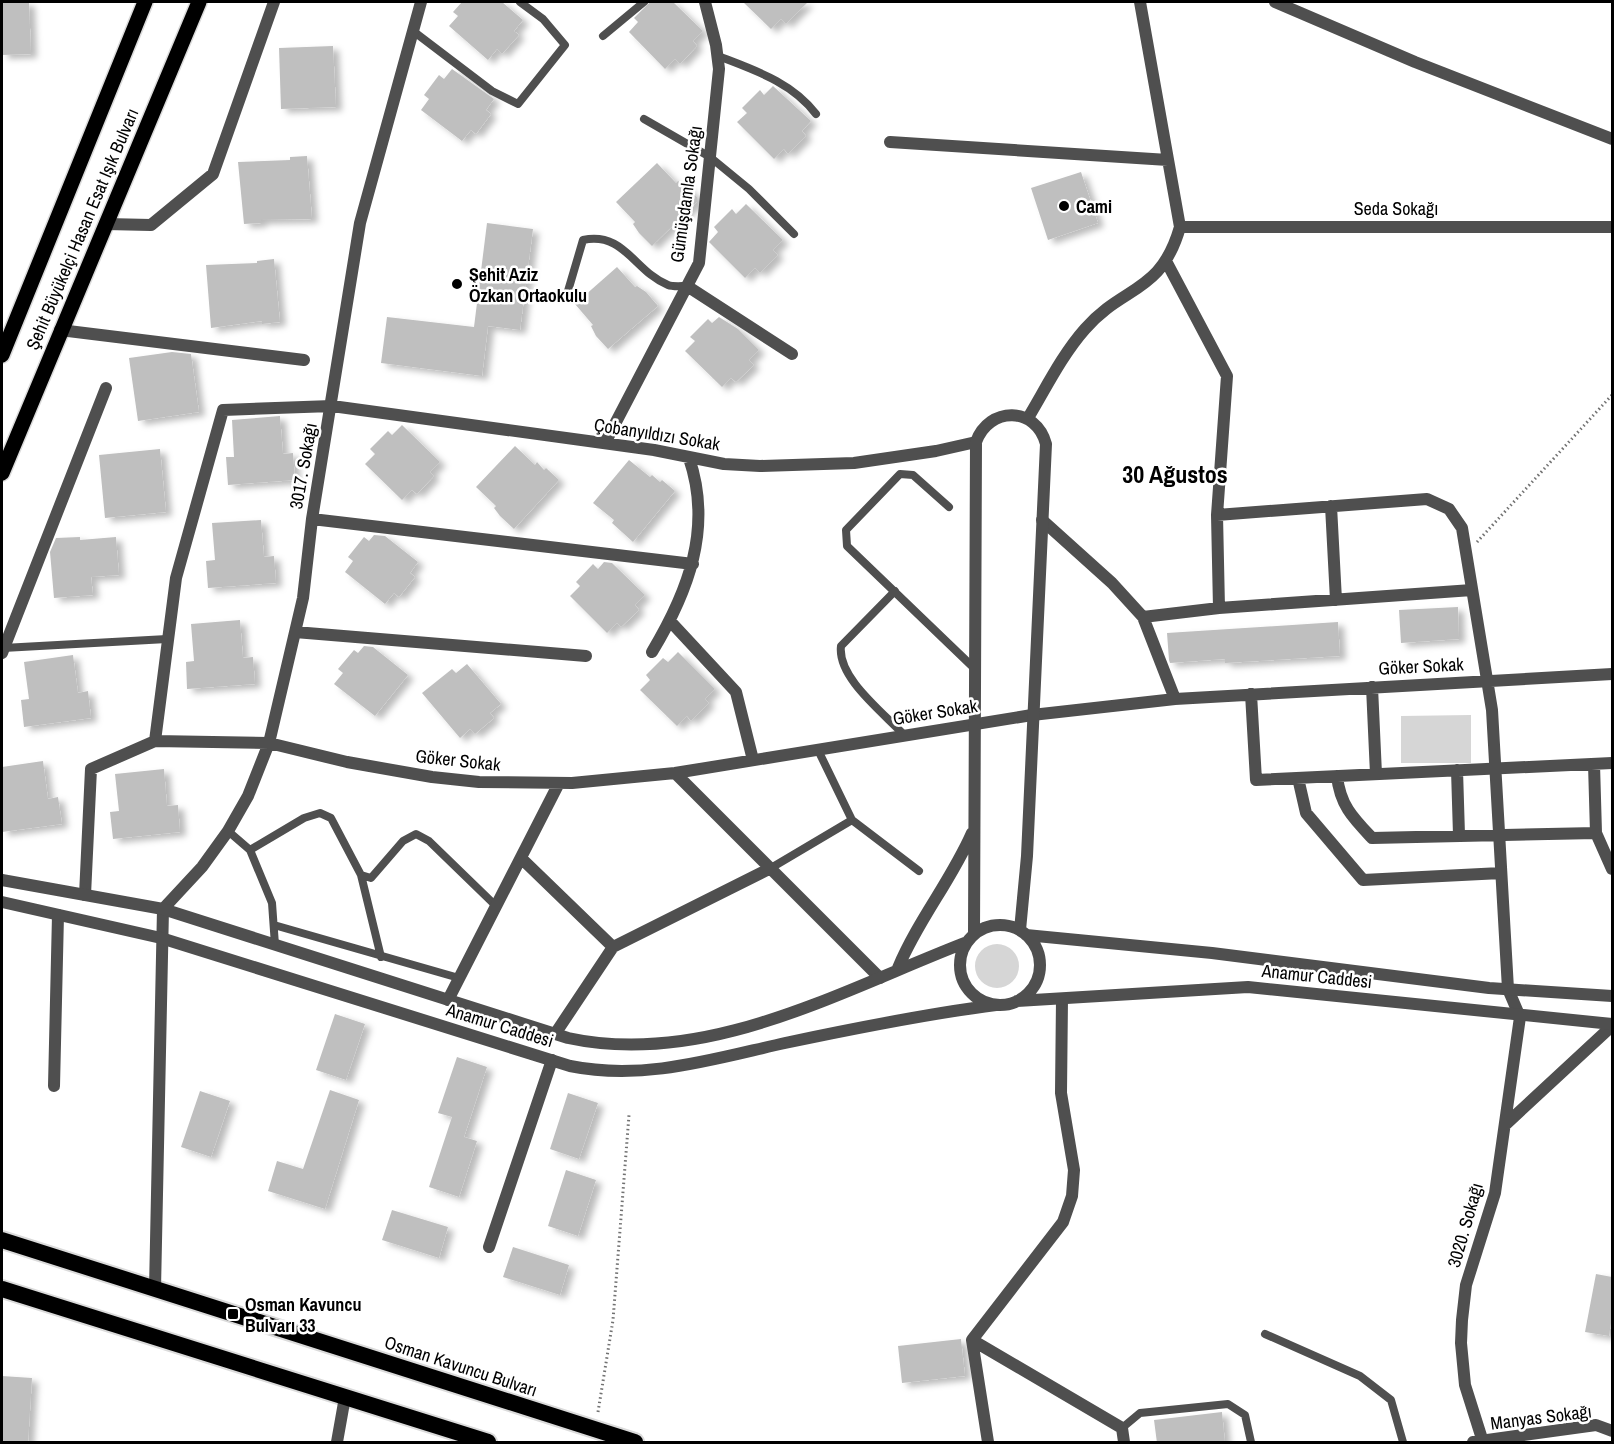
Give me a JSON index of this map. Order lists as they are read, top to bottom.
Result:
{
  "streets": {
    "highway": ["Osman Kavuncu Bulvarı"],
    "main road": ["Şehit Büyükelçi Hasan Esat Işık Bulvarı"],
    "street": [
      "Gümüşdamla Sokağı",
      "Seda Sokağı",
      "Çobanyıldızı Sokak",
      "3017. Sokağı",
      "Göker Sokak",
      "Anamur Caddesi",
      "3020. Sokağı",
      "Manyas Sokağı"
    ]
  },
  "crossings": [
    ["Gümüşdamla Sokağı", "Çobanyıldızı Sokak"],
    ["Çobanyıldızı Sokak", "3017. Sokağı"],
    ["3017. Sokağı", "Göker Sokak"],
    ["3017. Sokağı", "Anamur Caddesi"],
    ["Anamur Caddesi", "3020. Sokağı"],
    ["3020. Sokağı", "Manyas Sokağı"]
  ],
  "districts": ["30 Ağustos"],
  "places": {
    "other": ["Cami", "Şehit Aziz Özkan Ortaokulu"],
    "transit": ["Osman Kavuncu Bulvarı 33"]
  }
}
